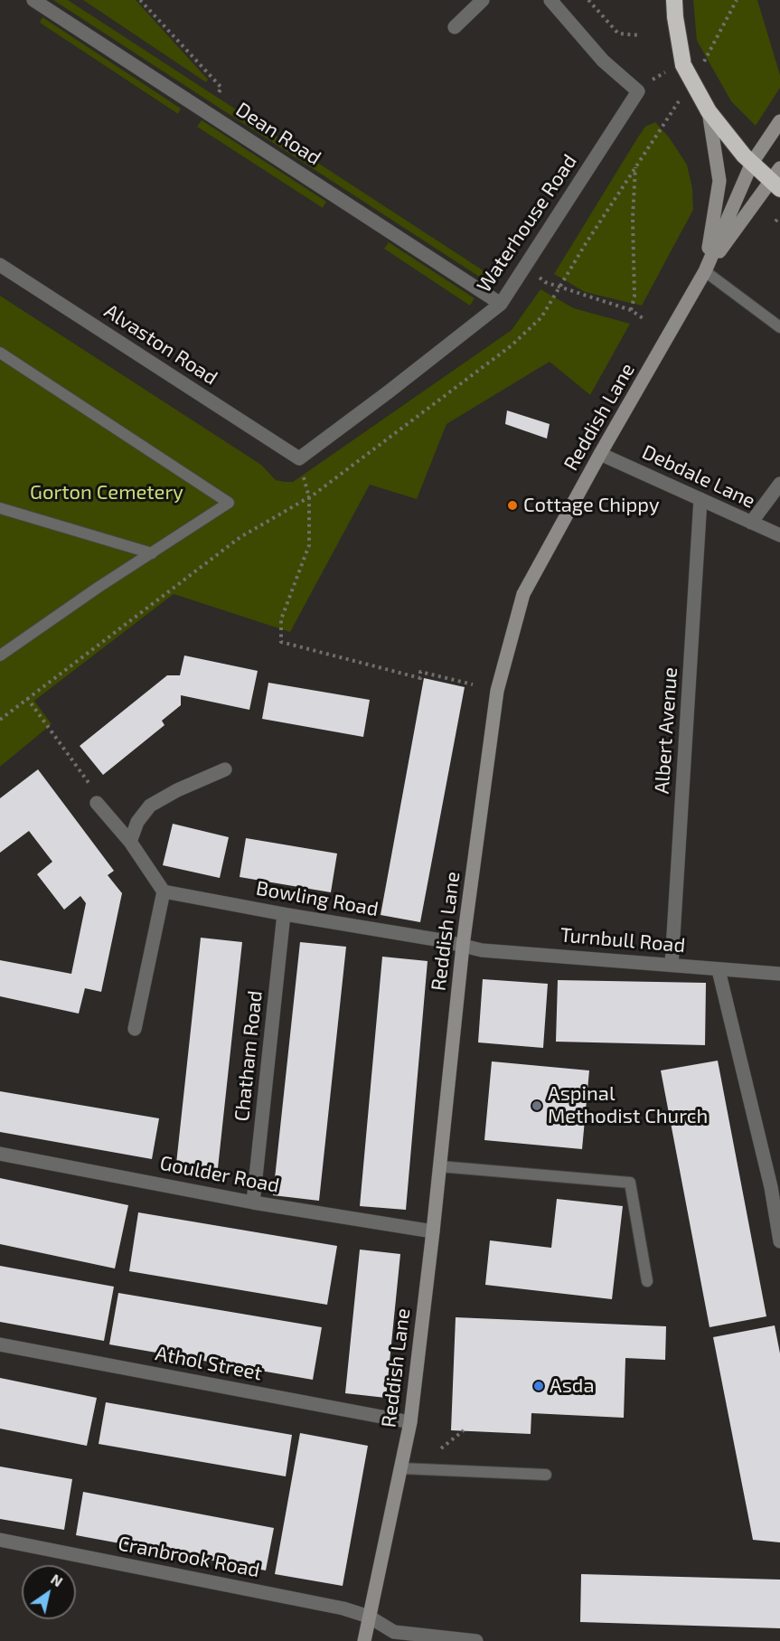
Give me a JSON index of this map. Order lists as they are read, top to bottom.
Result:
{
  "streets": {
    "main road": ["Reddish Lane"],
    "street": [
      "Dean Road",
      "Waterhouse Road",
      "Alvaston Road",
      "Debdale Lane",
      "Albert Avenue",
      "Bowling Road",
      "Turnbull Road",
      "Chatham Road",
      "Goulder Road",
      "Athol Street",
      "Cranbrook Road"
    ]
  },
  "crossings": [
    ["Dean Road", "Waterhouse Road"],
    ["Waterhouse Road", "Alvaston Road"],
    ["Reddish Lane", "Debdale Lane"],
    ["Reddish Lane", "Bowling Road"],
    ["Reddish Lane", "Turnbull Road"],
    ["Reddish Lane", "Goulder Road"],
    ["Reddish Lane", "Athol Street"],
    ["Reddish Lane", "Cranbrook Road"],
    ["Debdale Lane", "Albert Avenue"],
    ["Albert Avenue", "Turnbull Road"],
    ["Bowling Road", "Turnbull Road"],
    ["Bowling Road", "Chatham Road"],
    ["Chatham Road", "Goulder Road"]
  ],
  "parks": ["Gorton Cemetery"],
  "places": ["Cottage Chippy", "Aspinal Methodist Church", "Asda"],
  "north": "top right"
}
